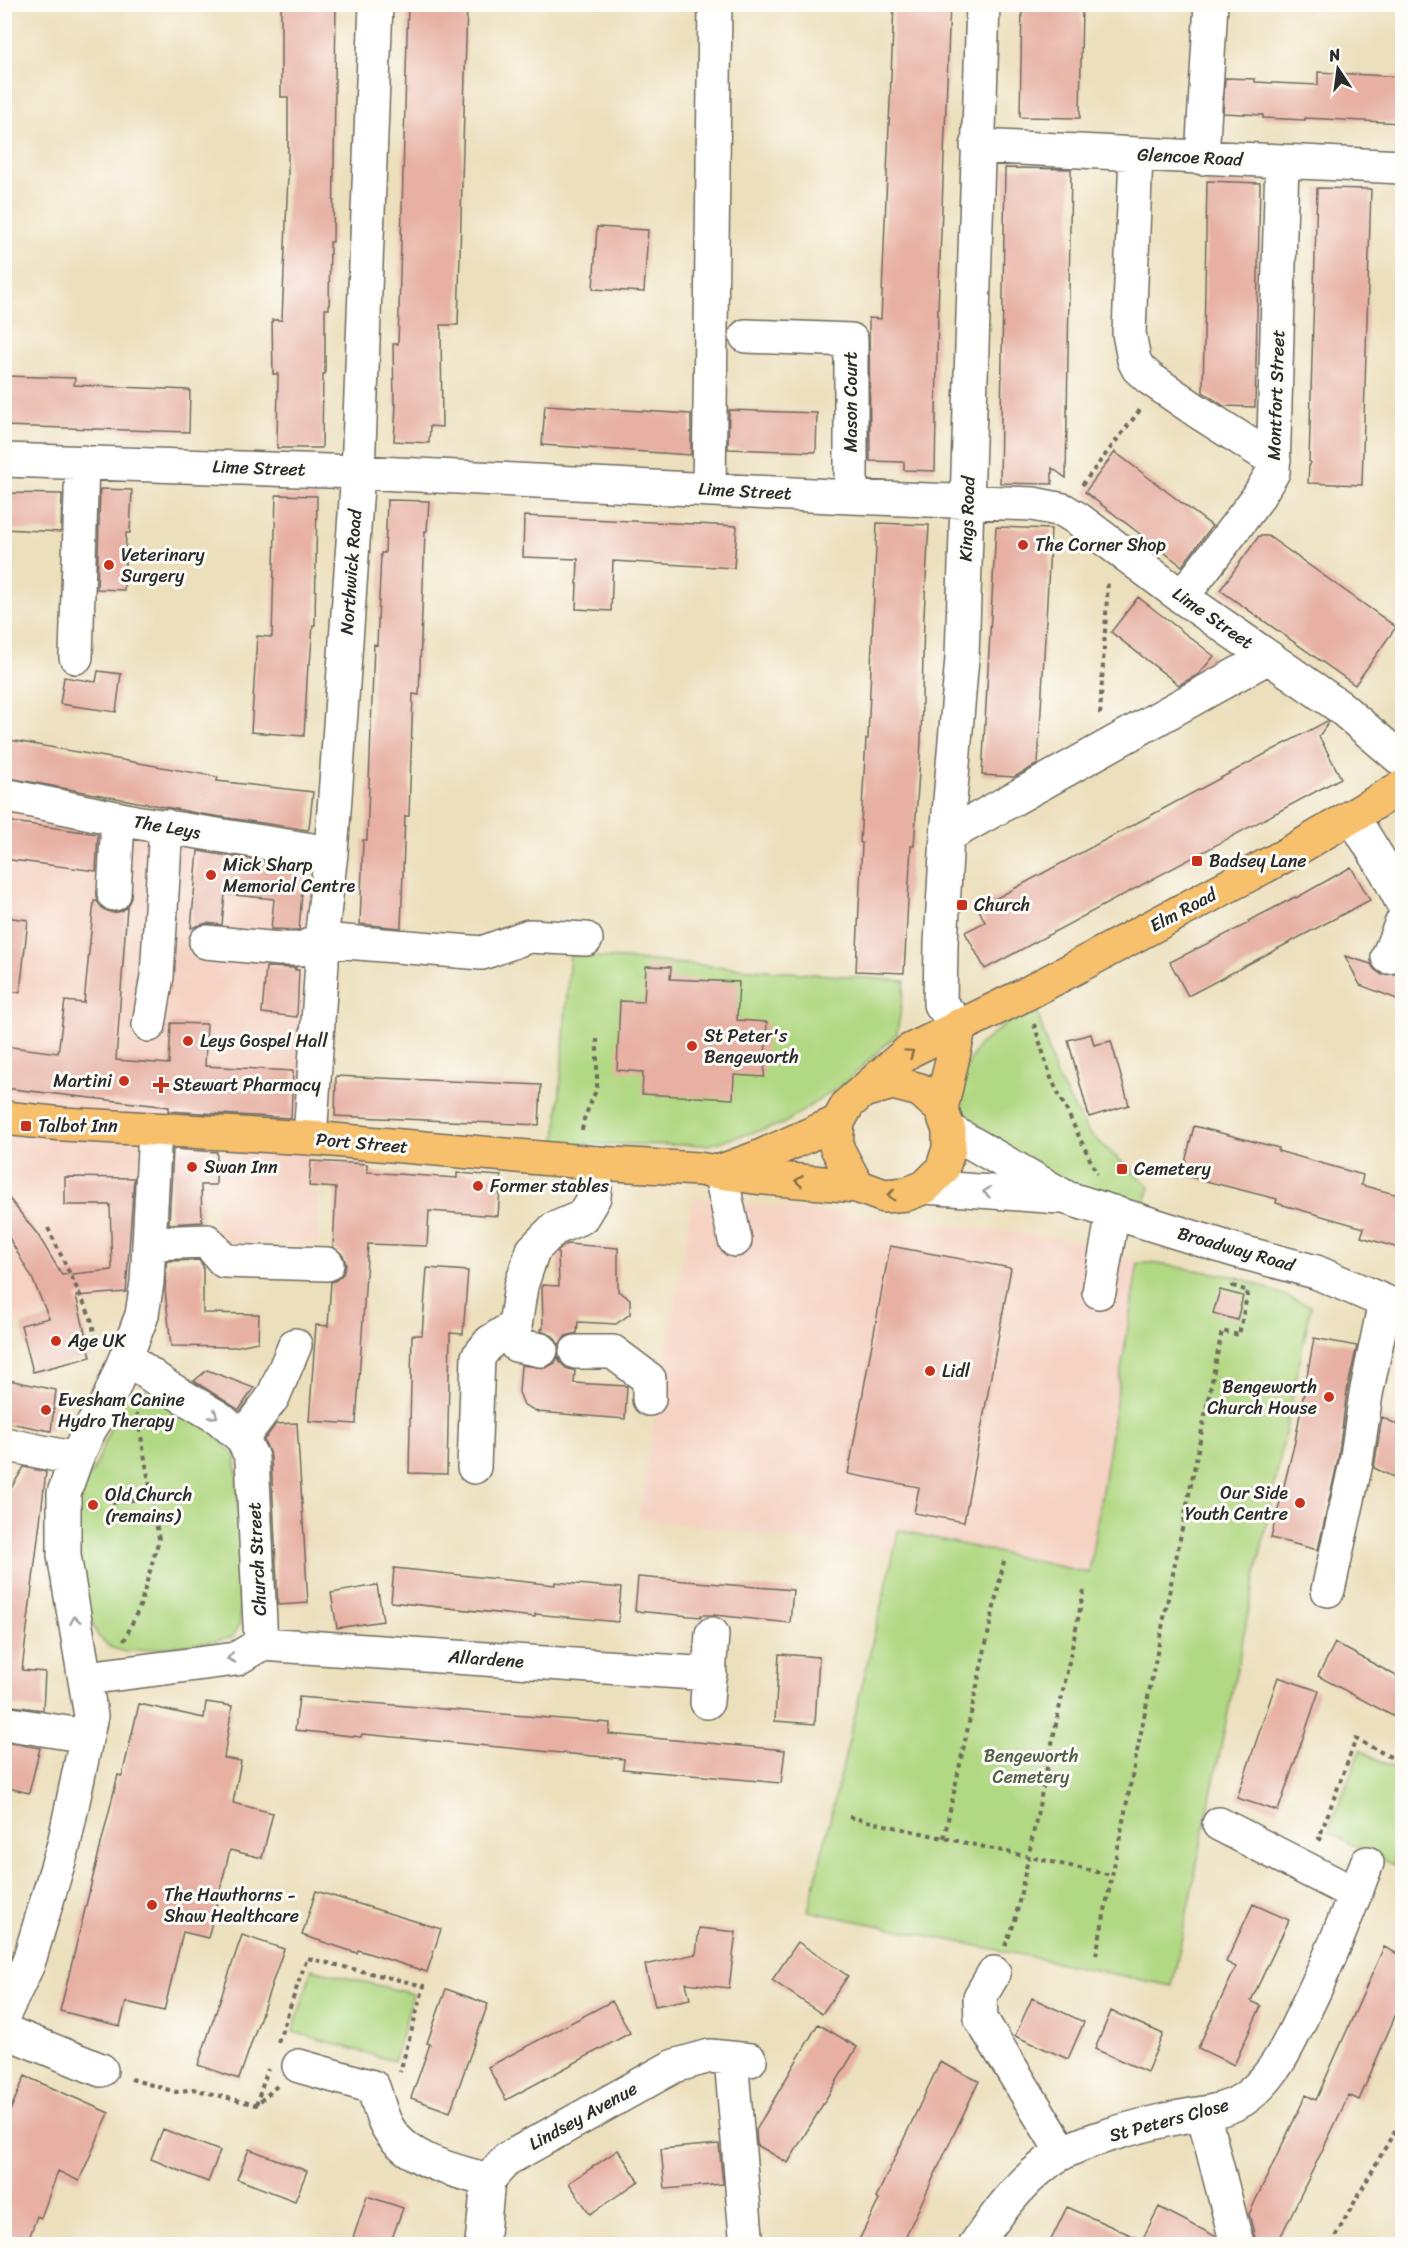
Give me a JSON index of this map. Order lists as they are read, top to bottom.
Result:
{
  "streets": {
    "main road": ["Elm Road", "Port Street"],
    "street": [
      "Glencoe Road",
      "Montfort Street",
      "Mason Court",
      "Lime Street",
      "Kings Road",
      "Northwick Road",
      "The Leys",
      "Broadway Road",
      "Church Street",
      "Allardene",
      "Lindsey Avenue",
      "St Peters Close"
    ]
  },
  "crossings": [
    ["Glencoe Road", "Montfort Street"],
    ["Glencoe Road", "Kings Road"],
    ["Montfort Street", "Lime Street"],
    ["Mason Court", "Lime Street"],
    ["Lime Street", "Kings Road"],
    ["Lime Street", "Northwick Road"],
    ["Kings Road", "Elm Road"],
    ["Northwick Road", "The Leys"],
    ["Northwick Road", "Port Street"],
    ["Elm Road", "Port Street"],
    ["Elm Road", "Broadway Road"],
    ["Port Street", "Broadway Road"],
    ["Church Street", "Allardene"]
  ],
  "one_way": ["Church Street"],
  "parks": ["Bengeworth Cemetery"],
  "places": {
    "other": [
      "The Corner Shop",
      "Veterinary Surgery",
      "Mick Sharp Memorial Centre",
      "Leys Gospel Hall",
      "St Peter's Bengeworth",
      "Martini",
      "Swan Inn",
      "Former stables",
      "Age UK",
      "Lidl",
      "Bengeworth Church House",
      "Evesham Canine Hydro Therapy",
      "Our Side Youth Centre",
      "Old Church (remains)",
      "The Hawthorns - Shaw Healthcare"
    ],
    "transit": [
      "Badsey Lane",
      "Church",
      "Talbot Inn",
      "Cemetery"
    ],
    "health": ["Stewart Pharmacy"]
  },
  "north": "top"
}
